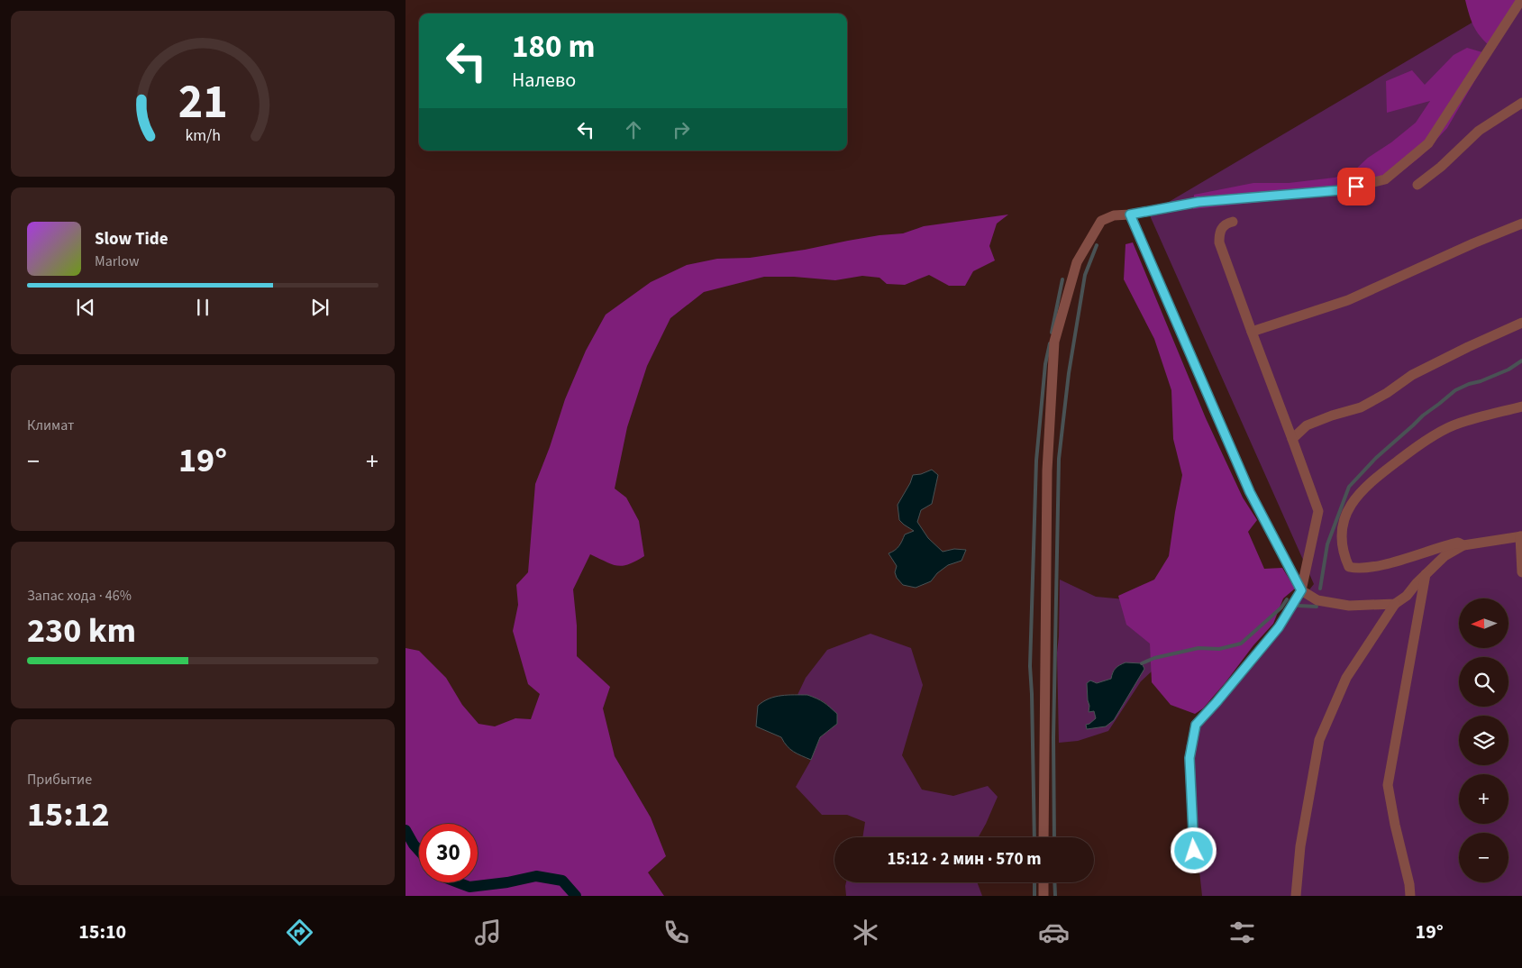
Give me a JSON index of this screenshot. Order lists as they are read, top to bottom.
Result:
{
  "north": "left",
  "page": {
    "turn": ["180 m", "Налево"],
    "song": ["Slow Tide", "Marlow"],
    "tile": [
      "Климат",
      ["Запас хода · 46%", "230 km"],
      ["Прибытие", "15:12"]
    ],
    "heat": ["−", "19°", "+"],
    "map_buttons": ["+", "−"],
    "limit": "30",
    "trip": "15:12 · 2 мин · 570 m",
    "tabs": ["15:10", "19°"],
    "gauge": ["21", "km/h"]
  }
}
